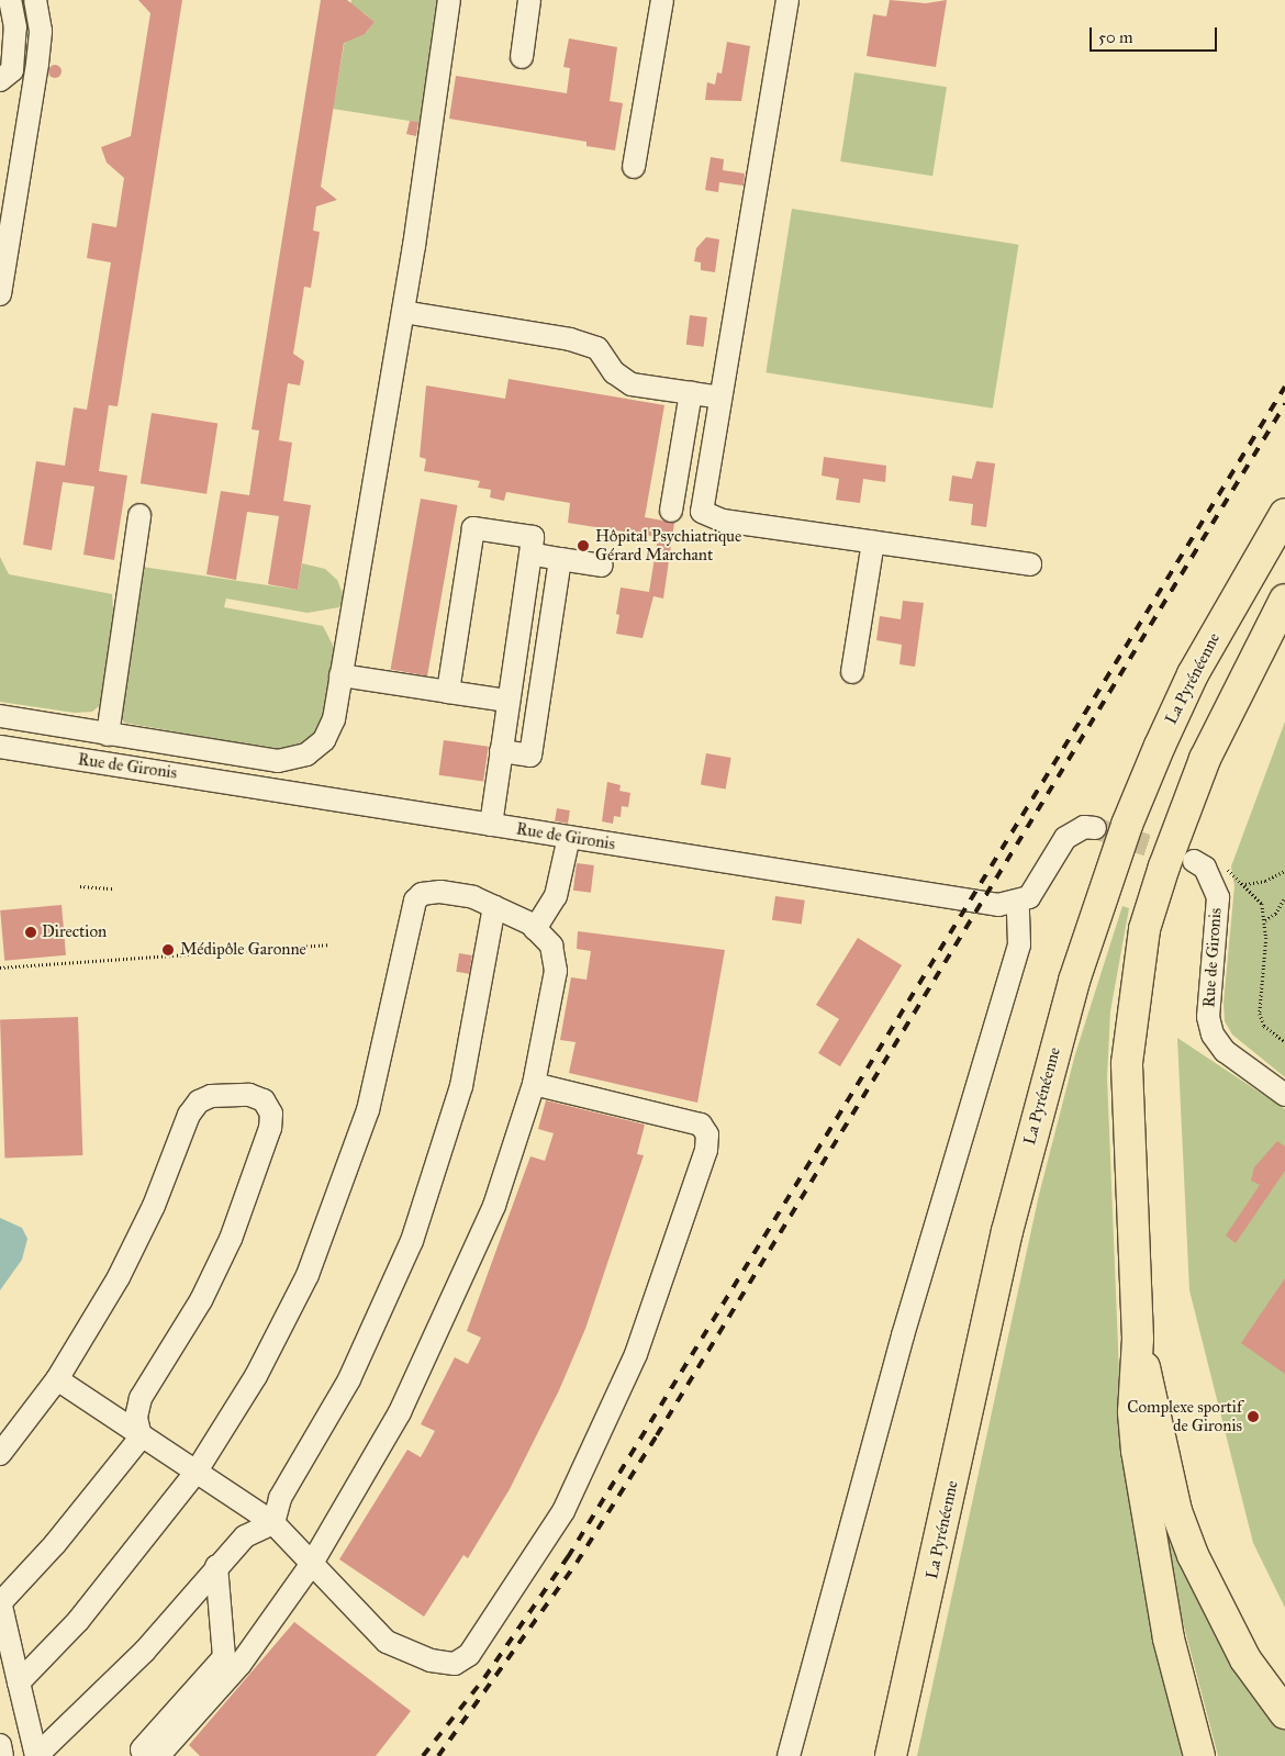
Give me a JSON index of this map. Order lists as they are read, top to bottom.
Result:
{
  "streets": {
    "highway": ["La Pyrénéenne"],
    "street": ["Rue de Gironis"]
  },
  "places": [
    "Hôpital Psychiatrique Gérard Marchant",
    "Direction",
    "Médipôle Garonne",
    "Complexe sportif de Gironis"
  ],
  "scale_bar": "50 m"
}
